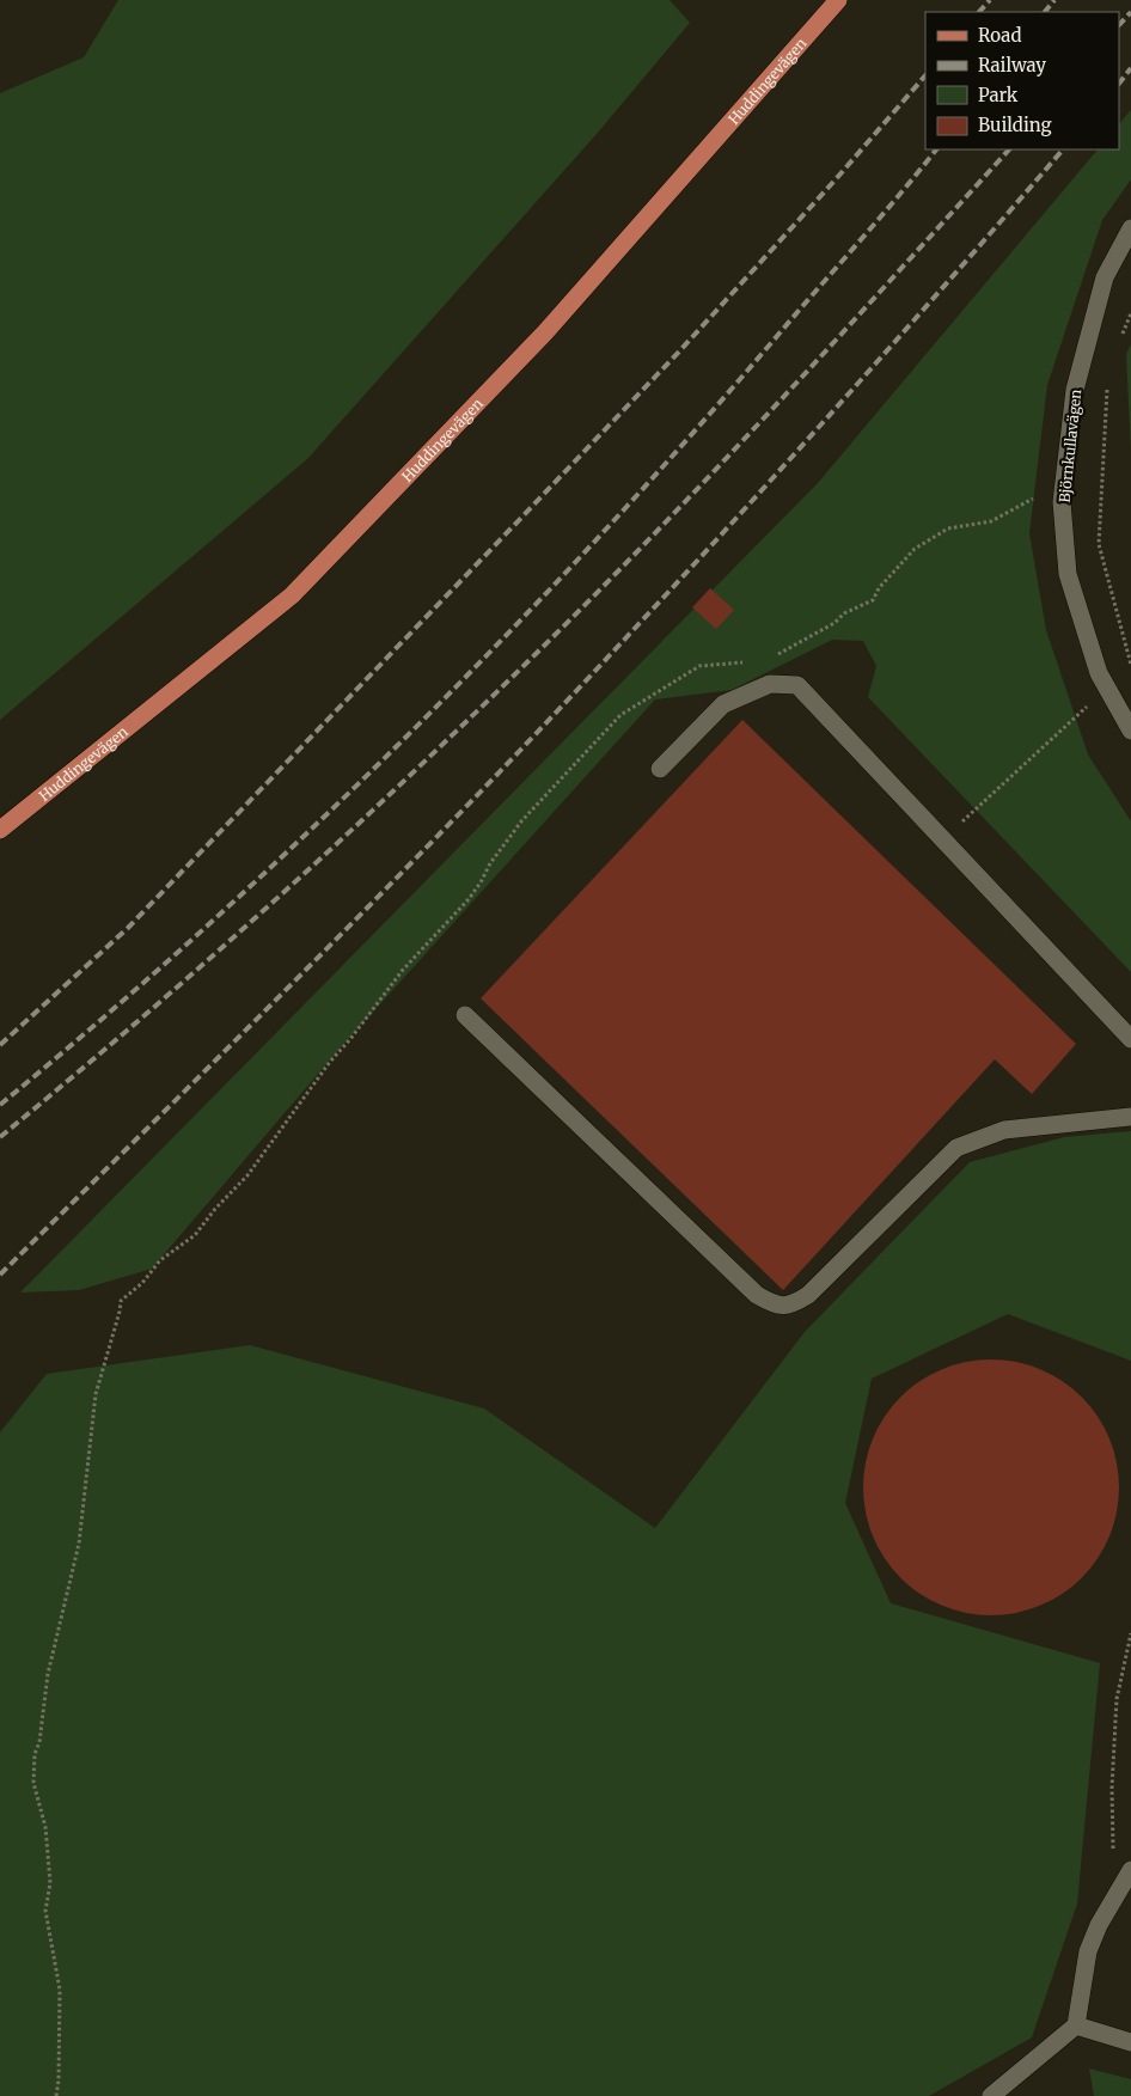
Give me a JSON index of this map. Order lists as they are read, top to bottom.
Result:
{
  "streets": {
    "main road": ["Huddingevägen"],
    "street": ["Björnkullavägen"]
  },
  "legend": [
    "Road",
    "Railway",
    "Park",
    "Building"
  ]
}
